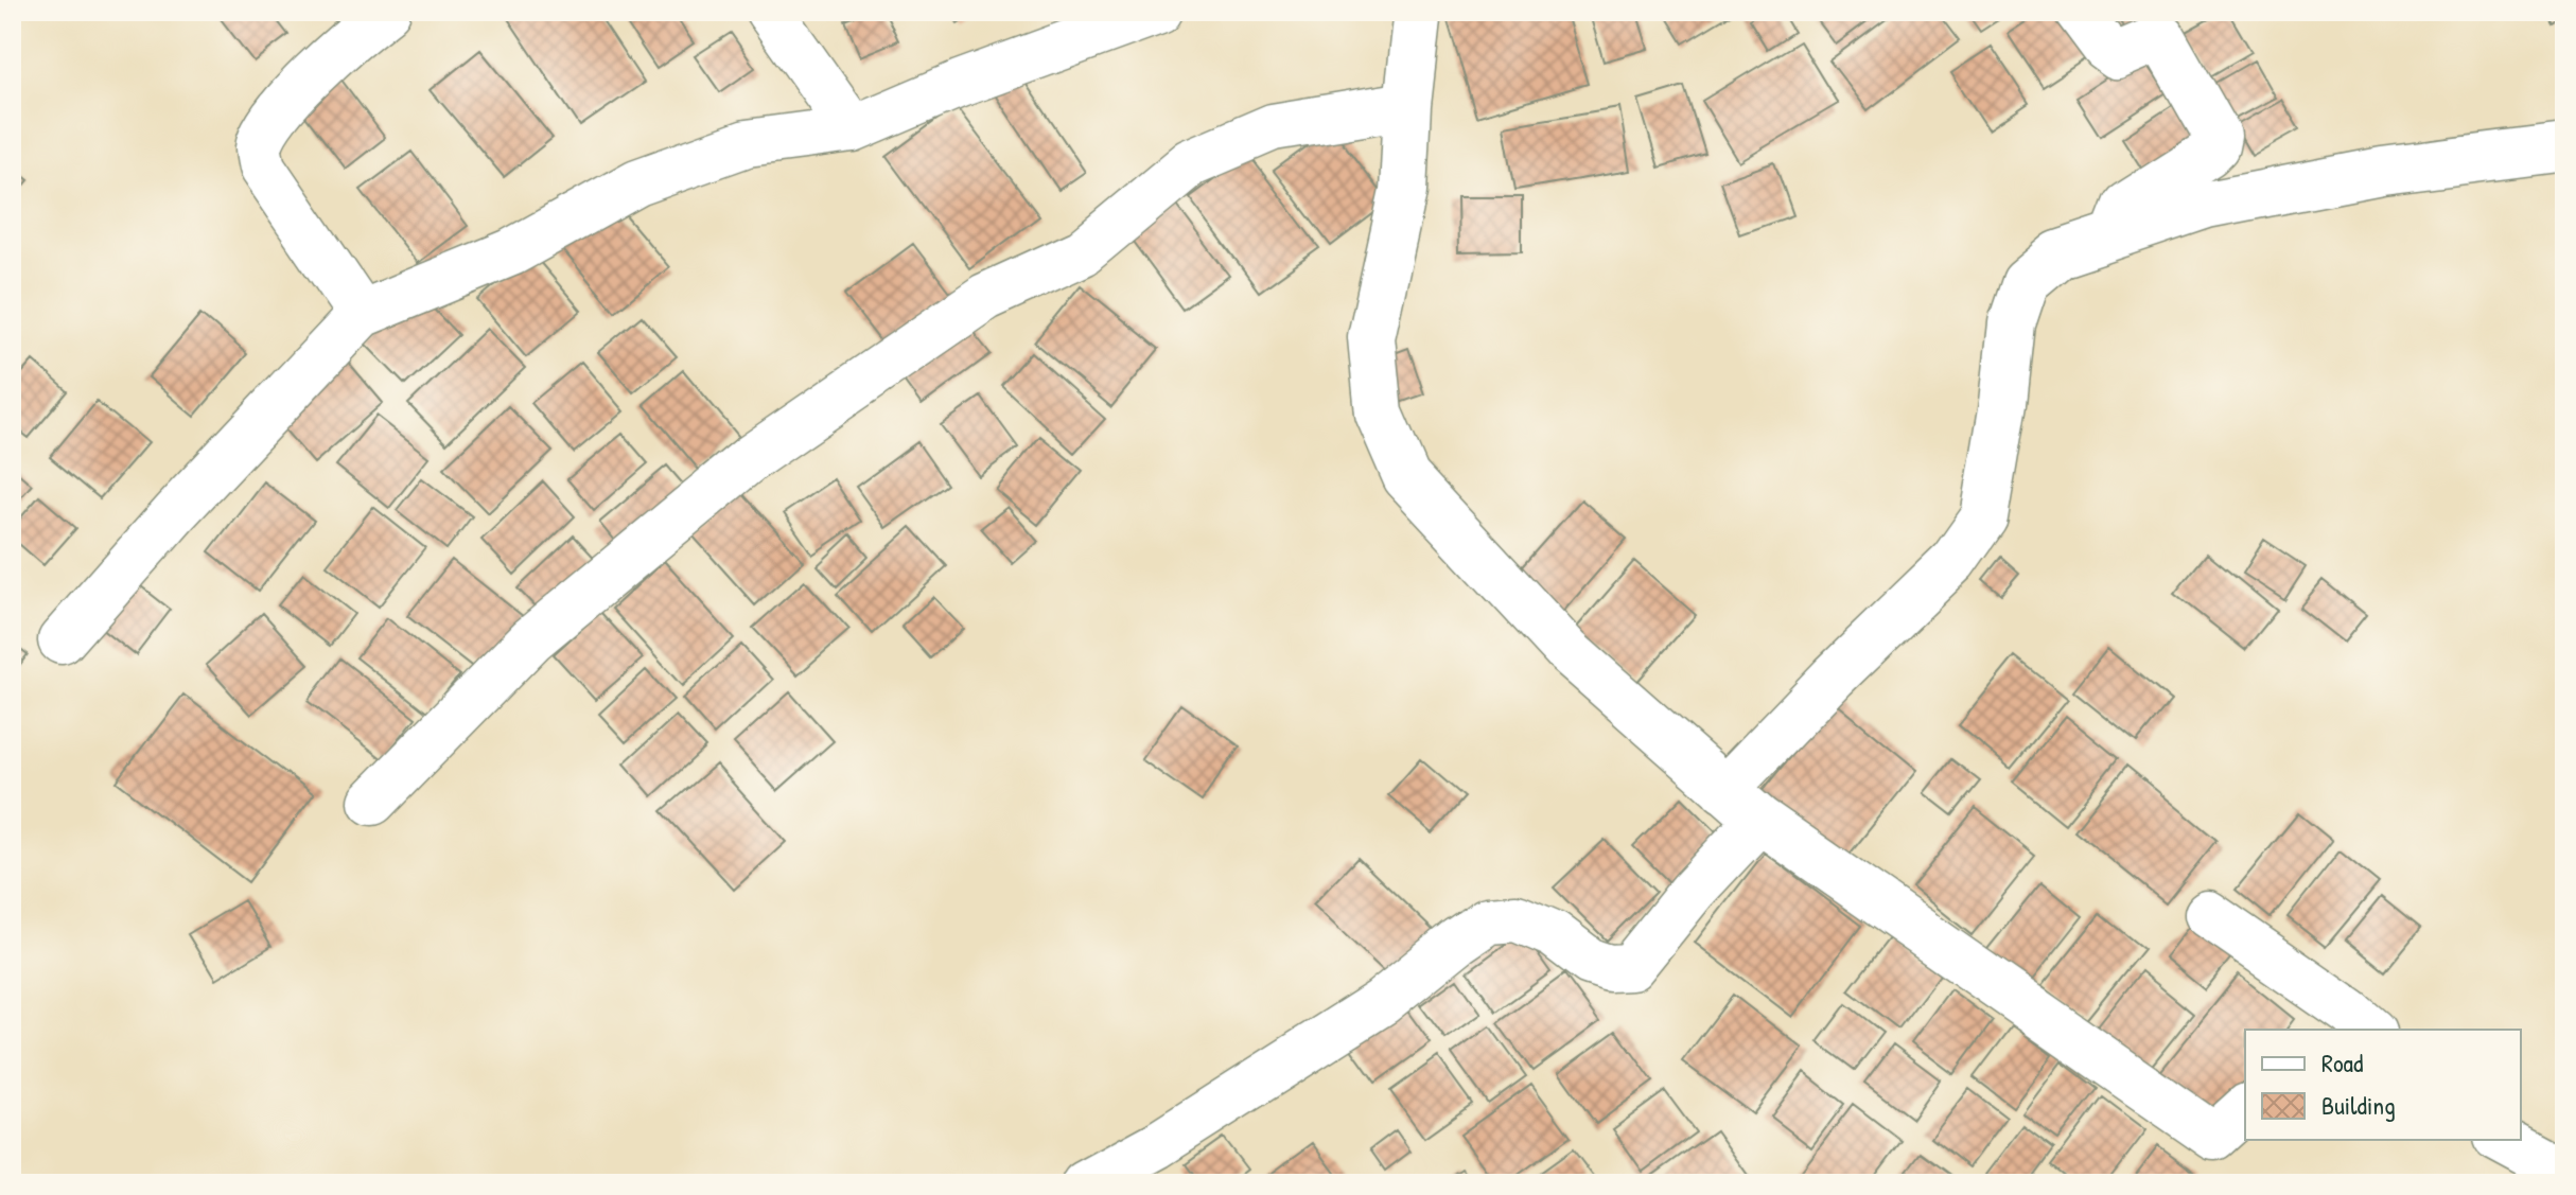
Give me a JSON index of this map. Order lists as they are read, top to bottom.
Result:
{
  "legend": ["Road", "Building"]
}
